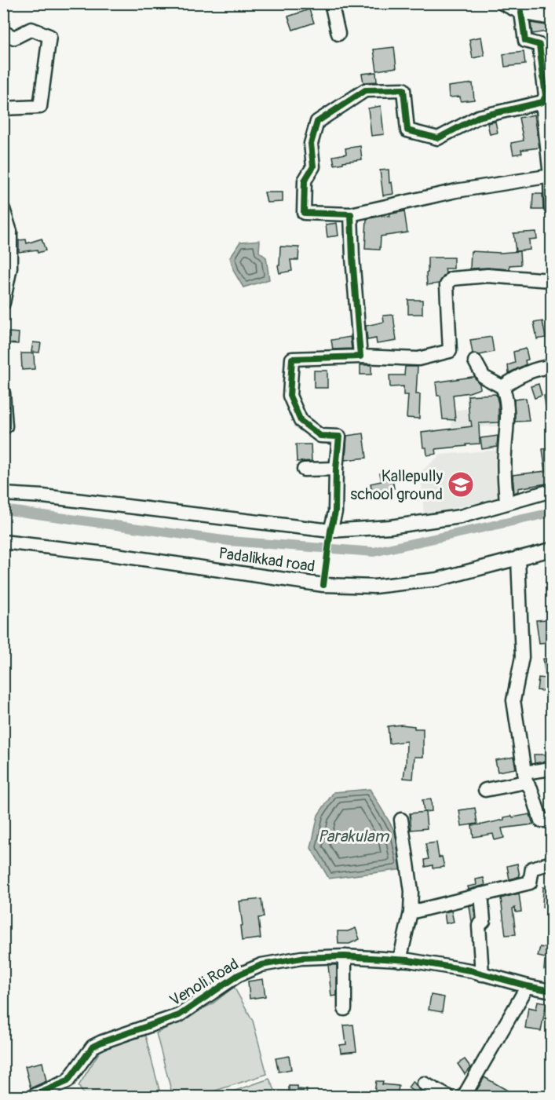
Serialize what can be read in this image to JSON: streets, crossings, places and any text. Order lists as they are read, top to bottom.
{
  "streets": {
    "street": ["Padalikkad road", "Venoli Road"]
  },
  "water": ["Parakulam"],
  "places": {
    "school or university": ["Kallepully school ground"]
  }
}
